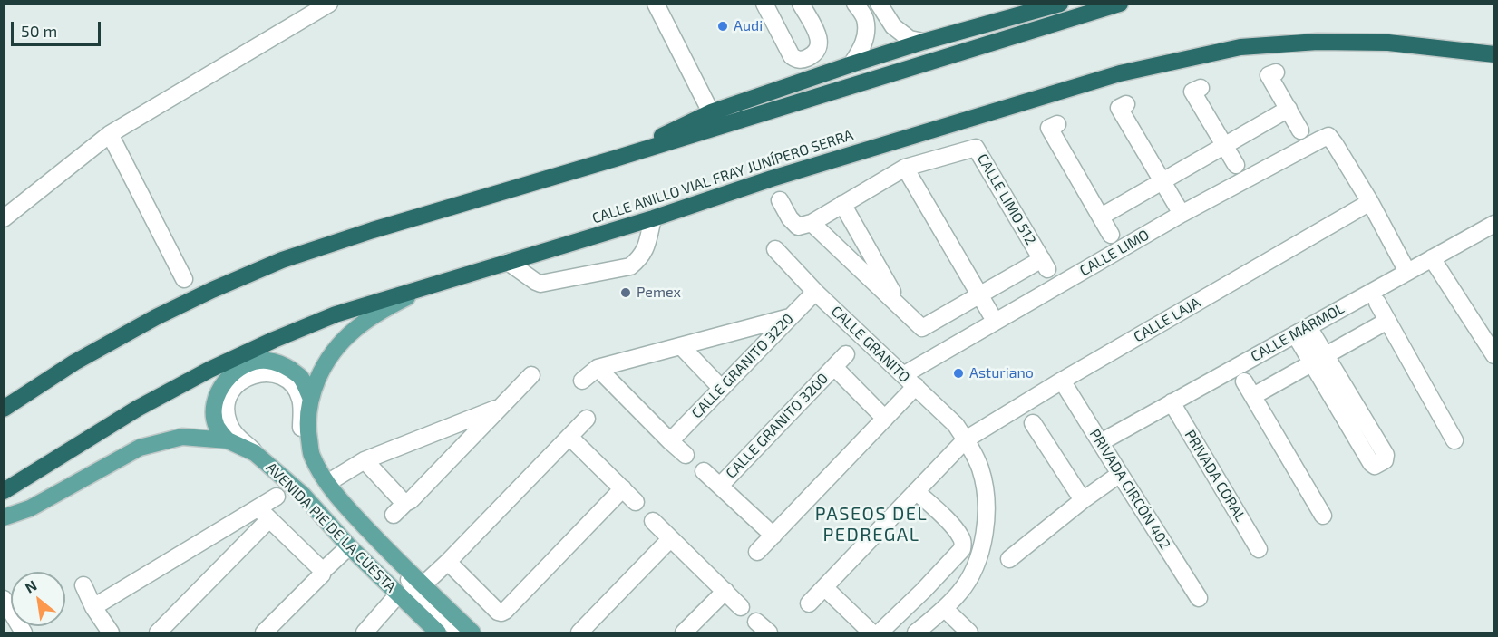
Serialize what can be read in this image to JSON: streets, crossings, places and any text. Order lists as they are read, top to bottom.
{
  "streets": {
    "highway": ["CALLE ANILLO VIAL FRAY JUNÍPERO SERRA"],
    "main road": ["AVENIDA PIE DE LA CUESTA"],
    "street": [
      "CALLE LIMO 512",
      "CALLE LIMO",
      "CALLE LAJA",
      "CALLE MÁRMOL",
      "CALLE GRANITO",
      "CALLE GRANITO 3220",
      "CALLE GRANITO 3200",
      "PRIVADA CORAL",
      "PRIVADA CIRCÓN 402"
    ]
  },
  "crossings": [
    ["CALLE ANILLO VIAL FRAY JUNÍPERO SERRA", "AVENIDA PIE DE LA CUESTA"],
    ["CALLE LIMO", "CALLE LAJA"],
    ["CALLE LIMO", "CALLE GRANITO"],
    ["CALLE LAJA", "CALLE GRANITO"],
    ["CALLE LAJA", "PRIVADA CIRCÓN 402"],
    ["CALLE MÁRMOL", "PRIVADA CORAL"],
    ["CALLE MÁRMOL", "PRIVADA CIRCÓN 402"],
    ["CALLE GRANITO", "CALLE GRANITO 3220"]
  ],
  "districts": ["PASEOS DEL PEDREGAL"],
  "places": ["Audi", "Pemex", "Asturiano"],
  "scale_bar": "50 m",
  "north": "top left"
}
